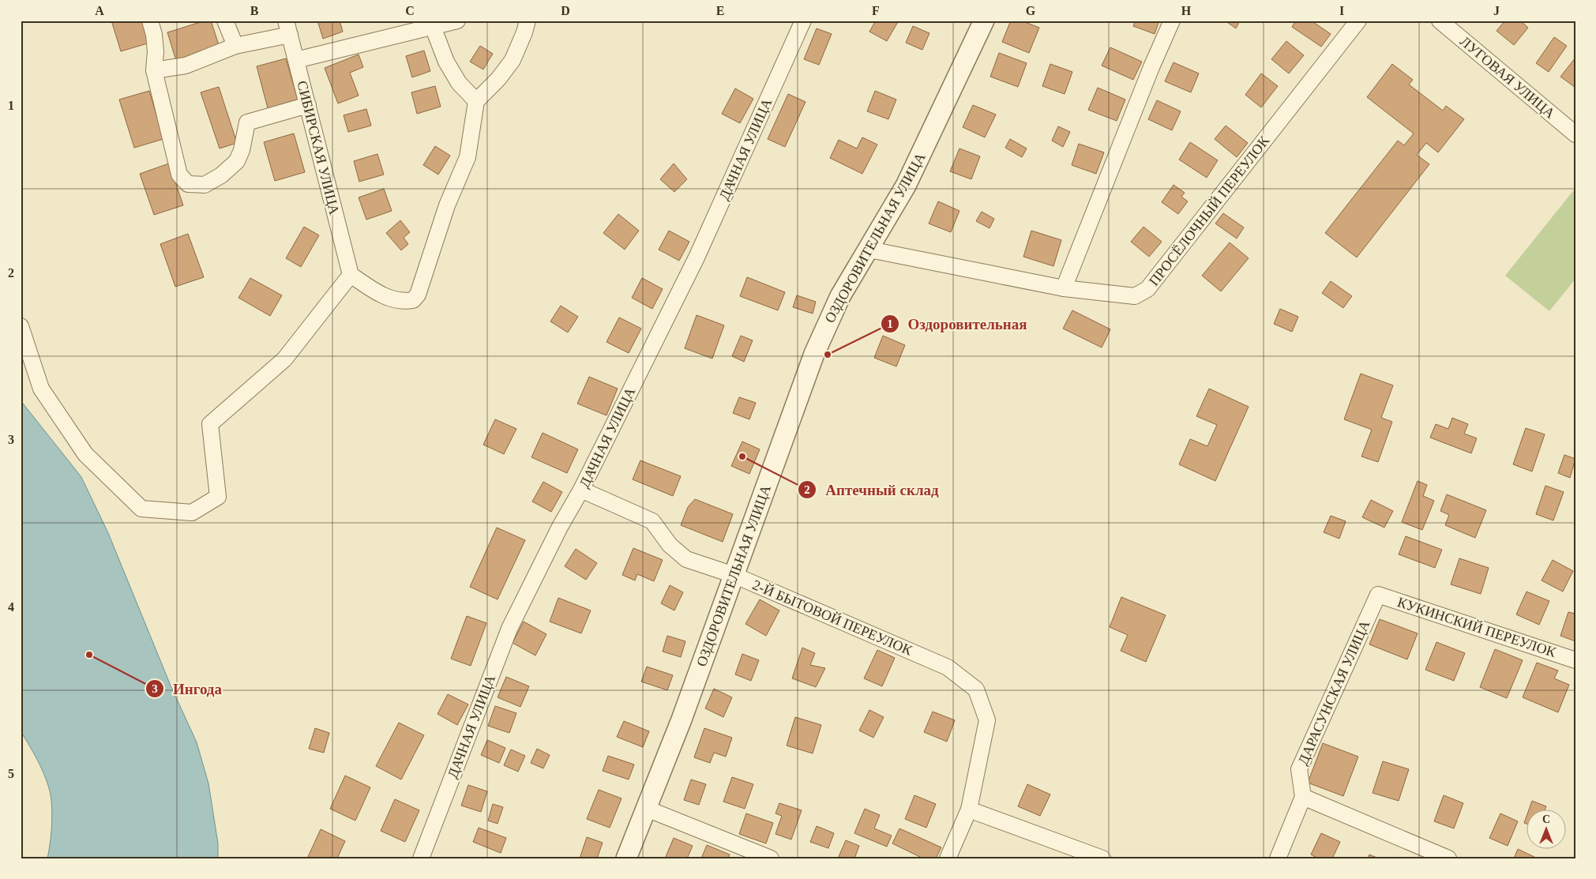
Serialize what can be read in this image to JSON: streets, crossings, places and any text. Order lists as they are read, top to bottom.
{
  "streets": {
    "street": [
      "ЛУГОВАЯ УЛИЦА",
      "СИБИРСКАЯ УЛИЦА",
      "ДАЧНАЯ УЛИЦА",
      "ПРОСЁЛОЧНЫЙ ПЕРЕУЛОК",
      "ОЗДОРОВИТЕЛЬНАЯ УЛИЦА",
      "2-Й БЫТОВОЙ ПЕРЕУЛОК",
      "КУКИНСКИЙ ПЕРЕУЛОК",
      "ДАРАСУНСКАЯ УЛИЦА"
    ]
  },
  "crossings": [
    ["ДАЧНАЯ УЛИЦА", "2-Й БЫТОВОЙ ПЕРЕУЛОК"],
    ["ПРОСЁЛОЧНЫЙ ПЕРЕУЛОК", "ОЗДОРОВИТЕЛЬНАЯ УЛИЦА"],
    ["ОЗДОРОВИТЕЛЬНАЯ УЛИЦА", "2-Й БЫТОВОЙ ПЕРЕУЛОК"],
    ["КУКИНСКИЙ ПЕРЕУЛОК", "ДАРАСУНСКАЯ УЛИЦА"]
  ],
  "places": ["Оздоровительная", "Аптечный склад", "Ингода"],
  "north": "top",
  "grid": {
    "columns": [
      "A",
      "B",
      "C",
      "D",
      "E",
      "F",
      "G",
      "H",
      "I",
      "J"
    ],
    "rows": [
      "1",
      "2",
      "3",
      "4",
      "5"
    ]
  }
}
